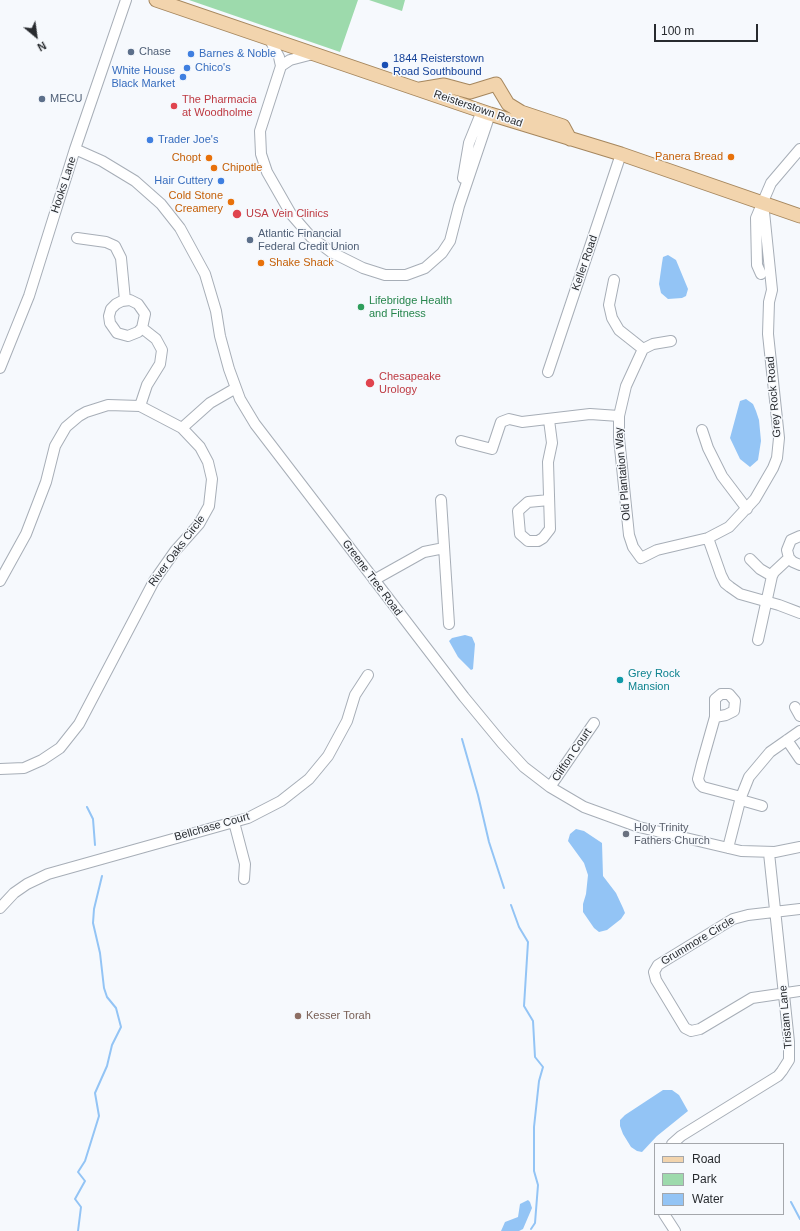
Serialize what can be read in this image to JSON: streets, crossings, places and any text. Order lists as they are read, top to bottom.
{
  "streets": {
    "main road": ["Reisterstown Road"],
    "street": [
      "Hooks Lane",
      "Keller Road",
      "Grey Rock Road",
      "Old Plantation Way",
      "River Oaks Circle",
      "Greene Tree Road",
      "Clifton Court",
      "Bellchase Court",
      "Grummore Circle",
      "Tristam Lane"
    ]
  },
  "crossings": [
    ["Reisterstown Road", "Keller Road"],
    ["Reisterstown Road", "Grey Rock Road"],
    ["Hooks Lane", "Greene Tree Road"],
    ["Grey Rock Road", "Old Plantation Way"],
    ["Greene Tree Road", "Clifton Court"],
    ["Greene Tree Road", "Tristam Lane"],
    ["Grummore Circle", "Tristam Lane"]
  ],
  "places": [
    "Chase",
    "Barnes & Noble",
    "1844 Reisterstown Road Southbound",
    "Chico's",
    "White House Black Market",
    "MECU",
    "The Pharmacia at Woodholme",
    "Trader Joe's",
    "Panera Bread",
    "Chopt",
    "Chipotle",
    "Hair Cuttery",
    "Cold Stone Creamery",
    "USA Vein Clinics",
    "Atlantic Financial Federal Credit Union",
    "Shake Shack",
    "Lifebridge Health and Fitness",
    "Chesapeake Urology",
    "Grey Rock Mansion",
    "Holy Trinity Fathers Church",
    "Kesser Torah"
  ],
  "legend": ["Road", "Park", "Water"],
  "scale_bar": "100 m",
  "north": "bottom right"
}
